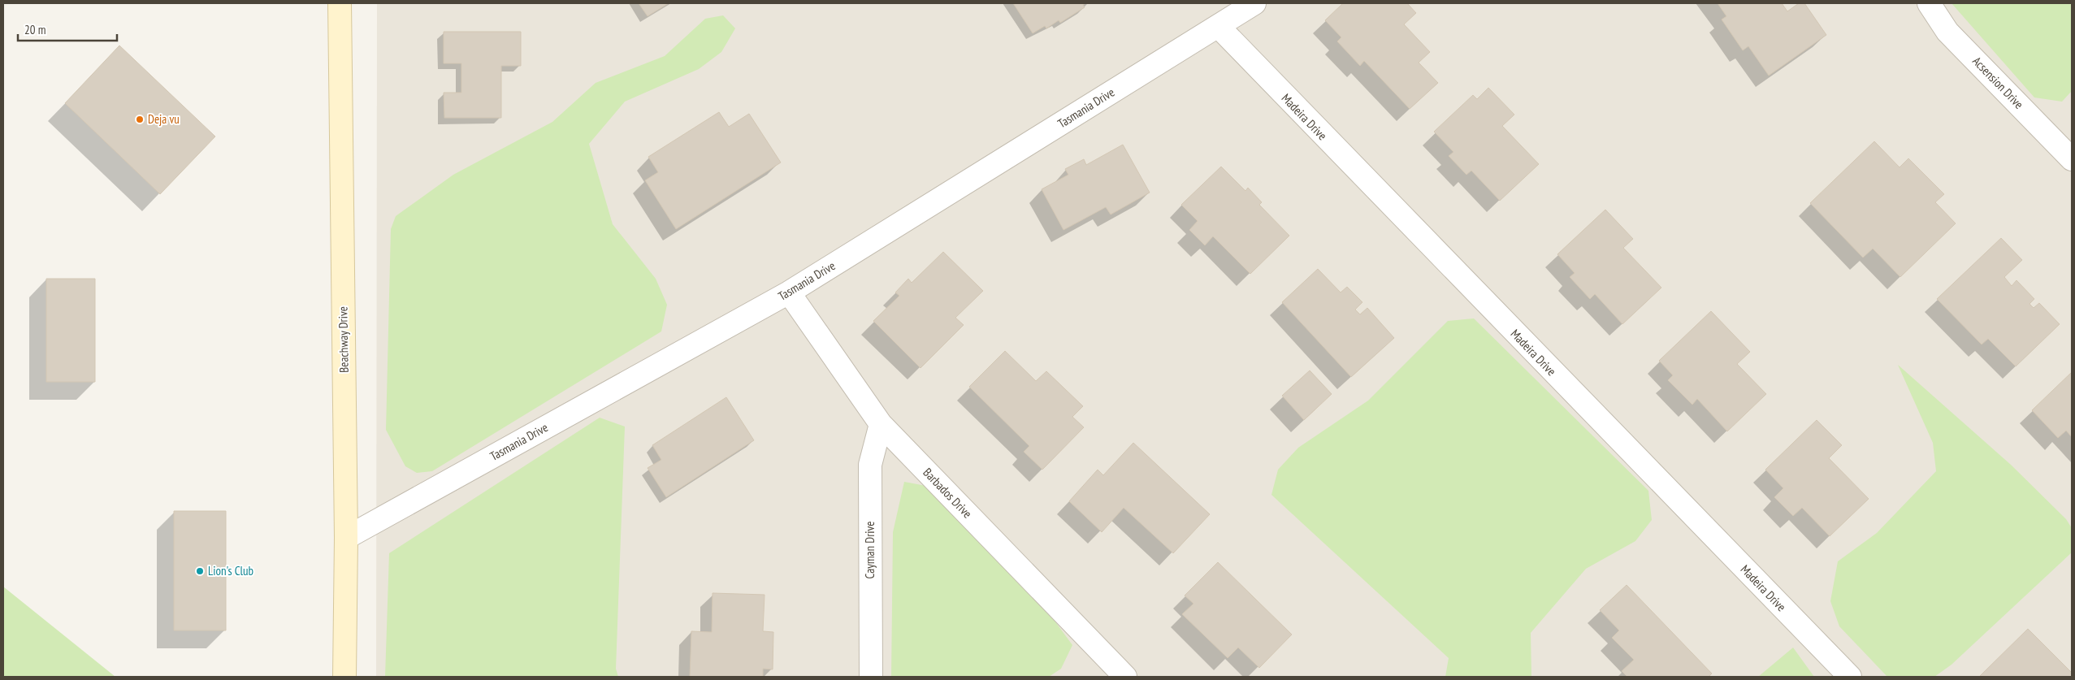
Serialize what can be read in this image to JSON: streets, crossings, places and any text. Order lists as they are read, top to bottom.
{
  "streets": {
    "street": [
      "Acsension Drive",
      "Tasmania Drive",
      "Madeira Drive",
      "Beachway Drive",
      "Barbados Drive",
      "Cayman Drive"
    ]
  },
  "crossings": [
    ["Tasmania Drive", "Madeira Drive"],
    ["Tasmania Drive", "Beachway Drive"],
    ["Tasmania Drive", "Barbados Drive"],
    ["Barbados Drive", "Cayman Drive"]
  ],
  "places": ["Deja vu", "Lion's Club"],
  "scale_bar": "20 m"
}
